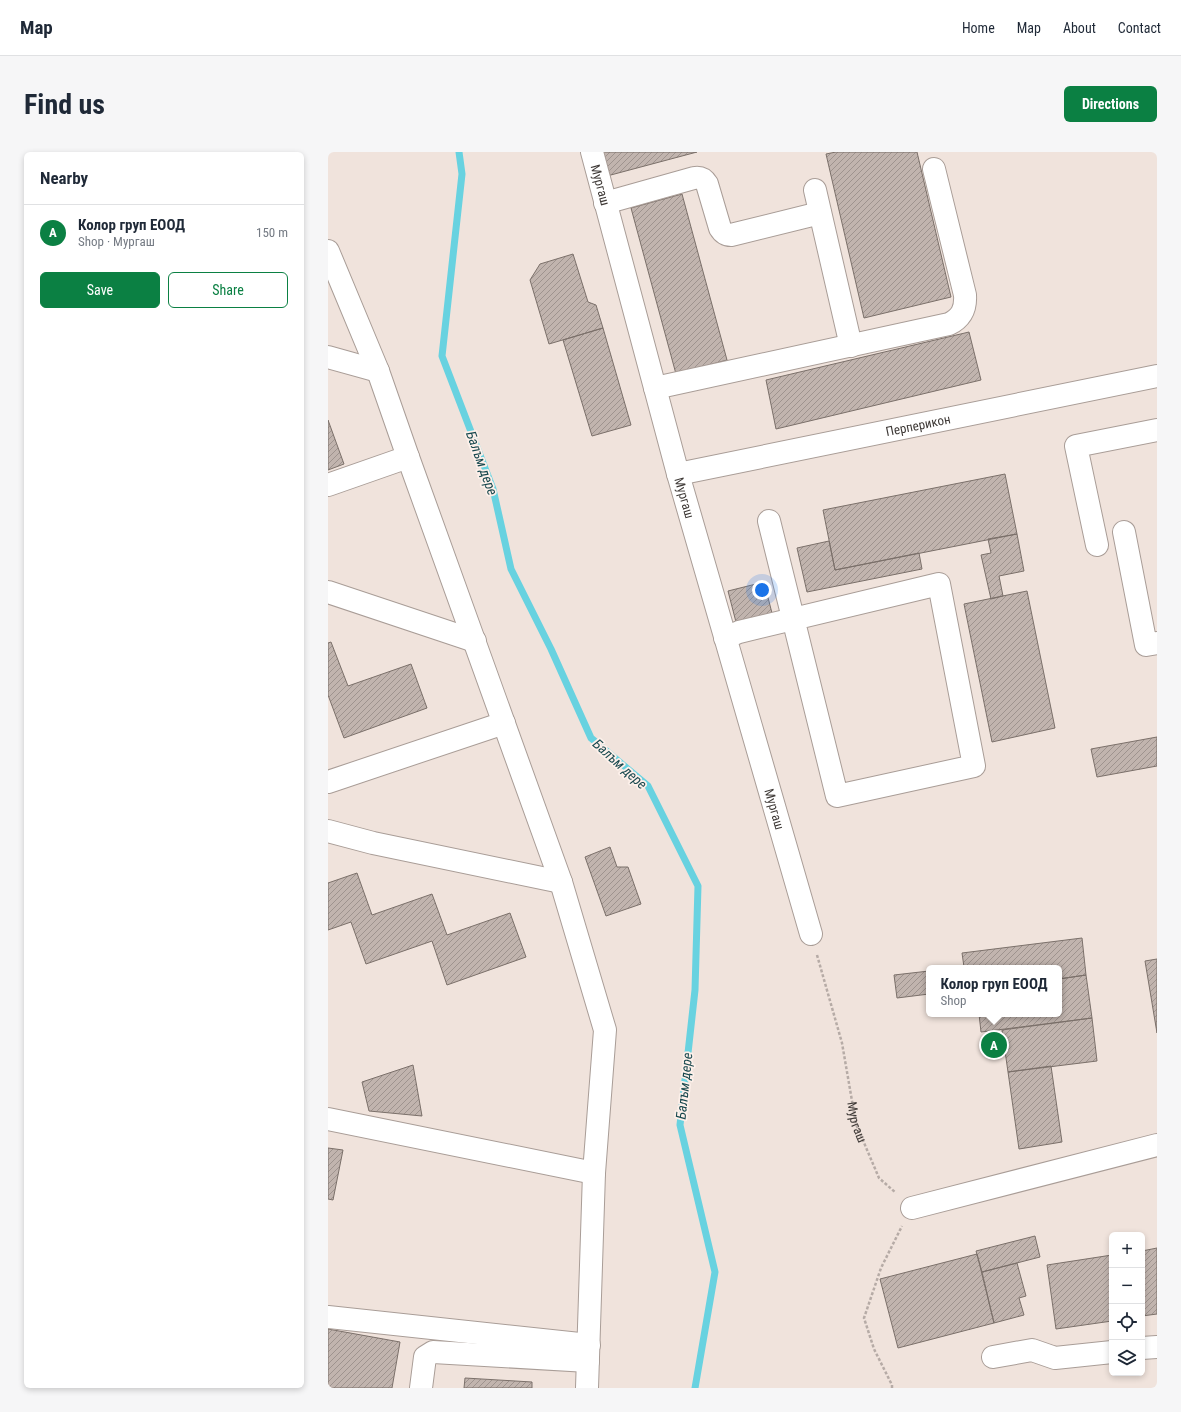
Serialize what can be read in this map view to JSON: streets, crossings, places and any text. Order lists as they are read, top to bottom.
{
  "streets": {
    "street": ["Мургаш", "Перперикон"]
  },
  "crossings": [
    ["Мургаш", "Перперикон"]
  ],
  "water": ["Балъм дере"],
  "page": {
    "header": "Map",
    "nav": [
      "Home",
      "Map",
      "About",
      "Contact"
    ],
    "buttons": [
      "Directions",
      ["Save", "Share"]
    ],
    "title": "Find us",
    "heading": "Nearby",
    "list": [
      {
        "mark": "A",
        "name": "Колор груп ЕООД",
        "note": "Shop · Мургаш",
        "value": "150 m"
      }
    ],
    "popup": ["Колор груп ЕООД", "Shop"],
    "pins": "A",
    "map_buttons": ["+", "−"]
  }
}
